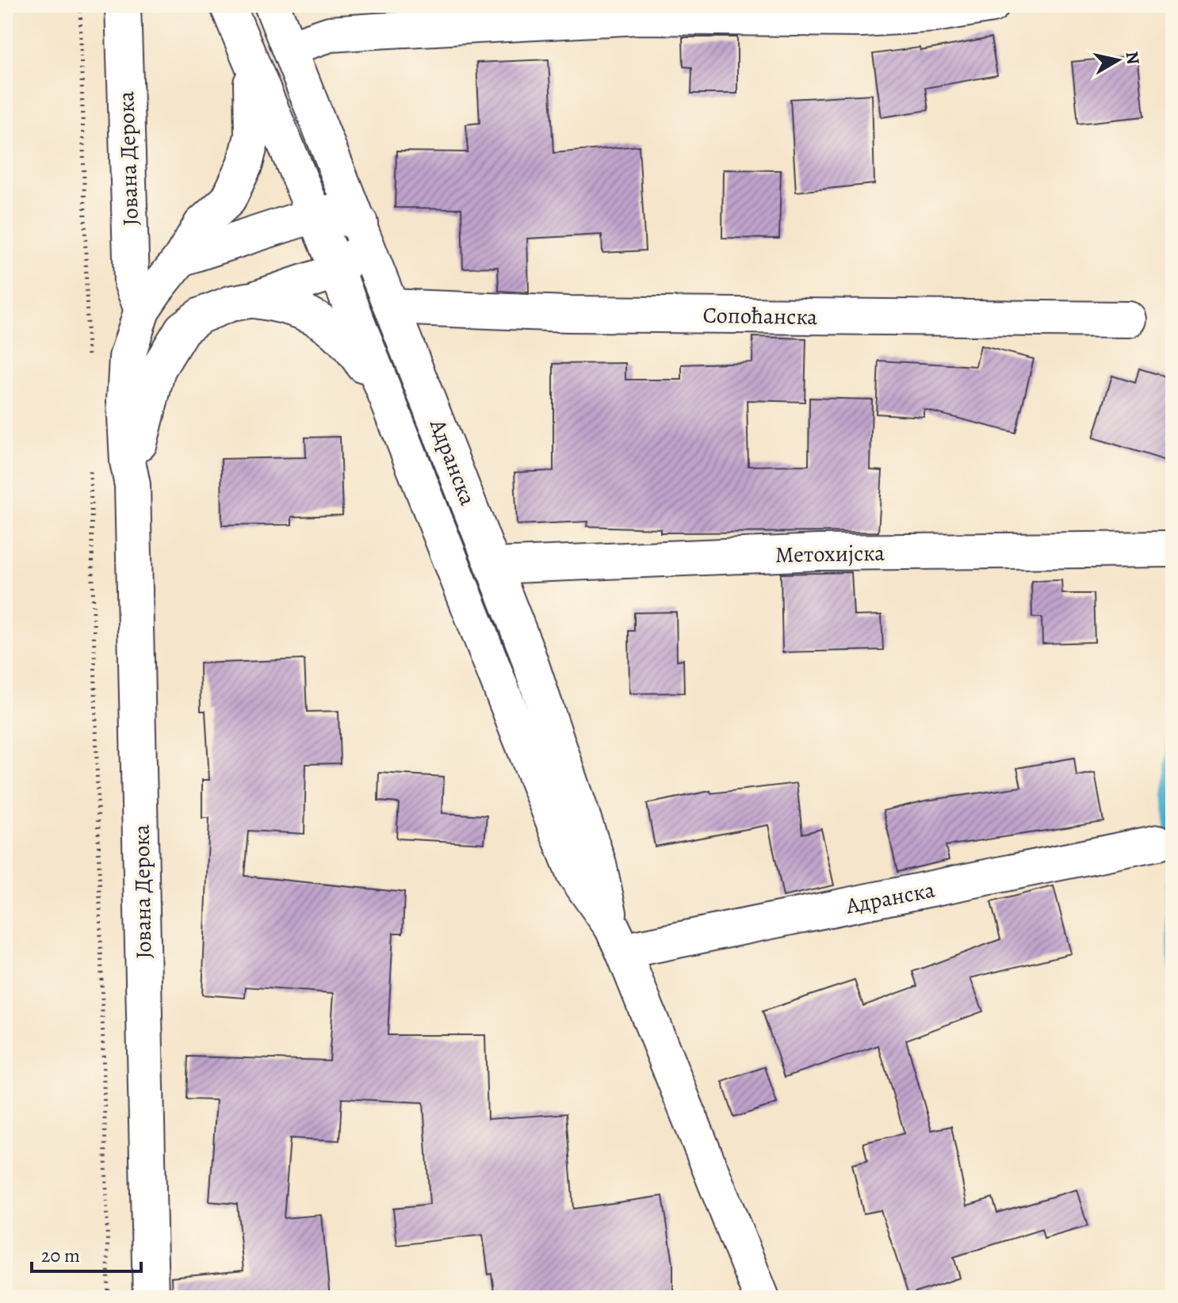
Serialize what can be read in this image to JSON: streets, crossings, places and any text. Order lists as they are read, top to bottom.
{
  "streets": {
    "main road": [
      "Јована Дерока",
      "Сопоћанска",
      "Адранска",
      "Метохијска"
    ]
  },
  "crossings": [
    ["Јована Дерока", "Адранска"],
    ["Сопоћанска", "Адранска"],
    ["Адранска", "Метохијска"]
  ],
  "scale_bar": "20 m",
  "north": "right"
}
